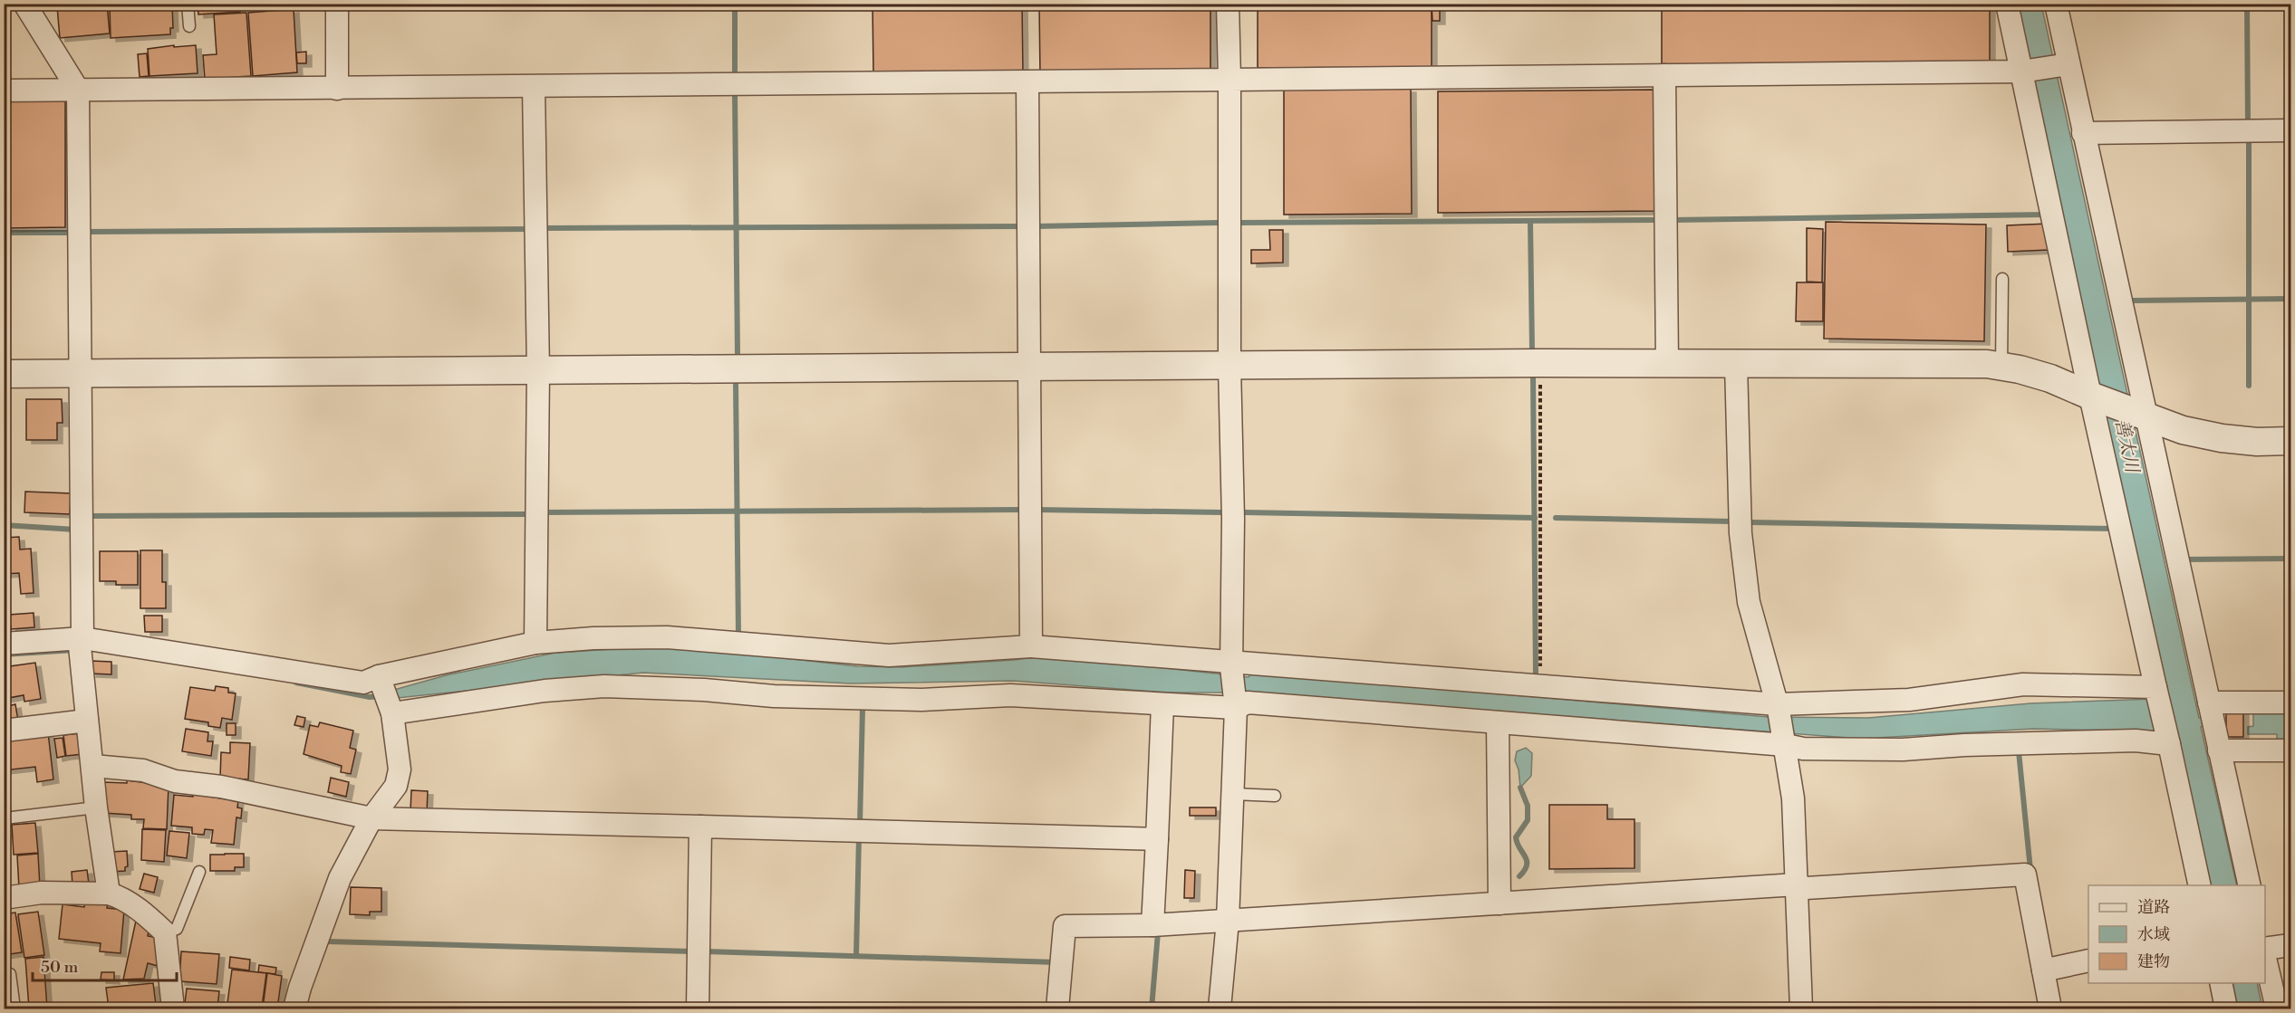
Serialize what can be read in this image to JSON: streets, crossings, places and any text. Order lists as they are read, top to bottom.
{
  "water": ["善太川"],
  "legend": ["道路", "水域", "建物"],
  "scale_bar": "50 m"
}
